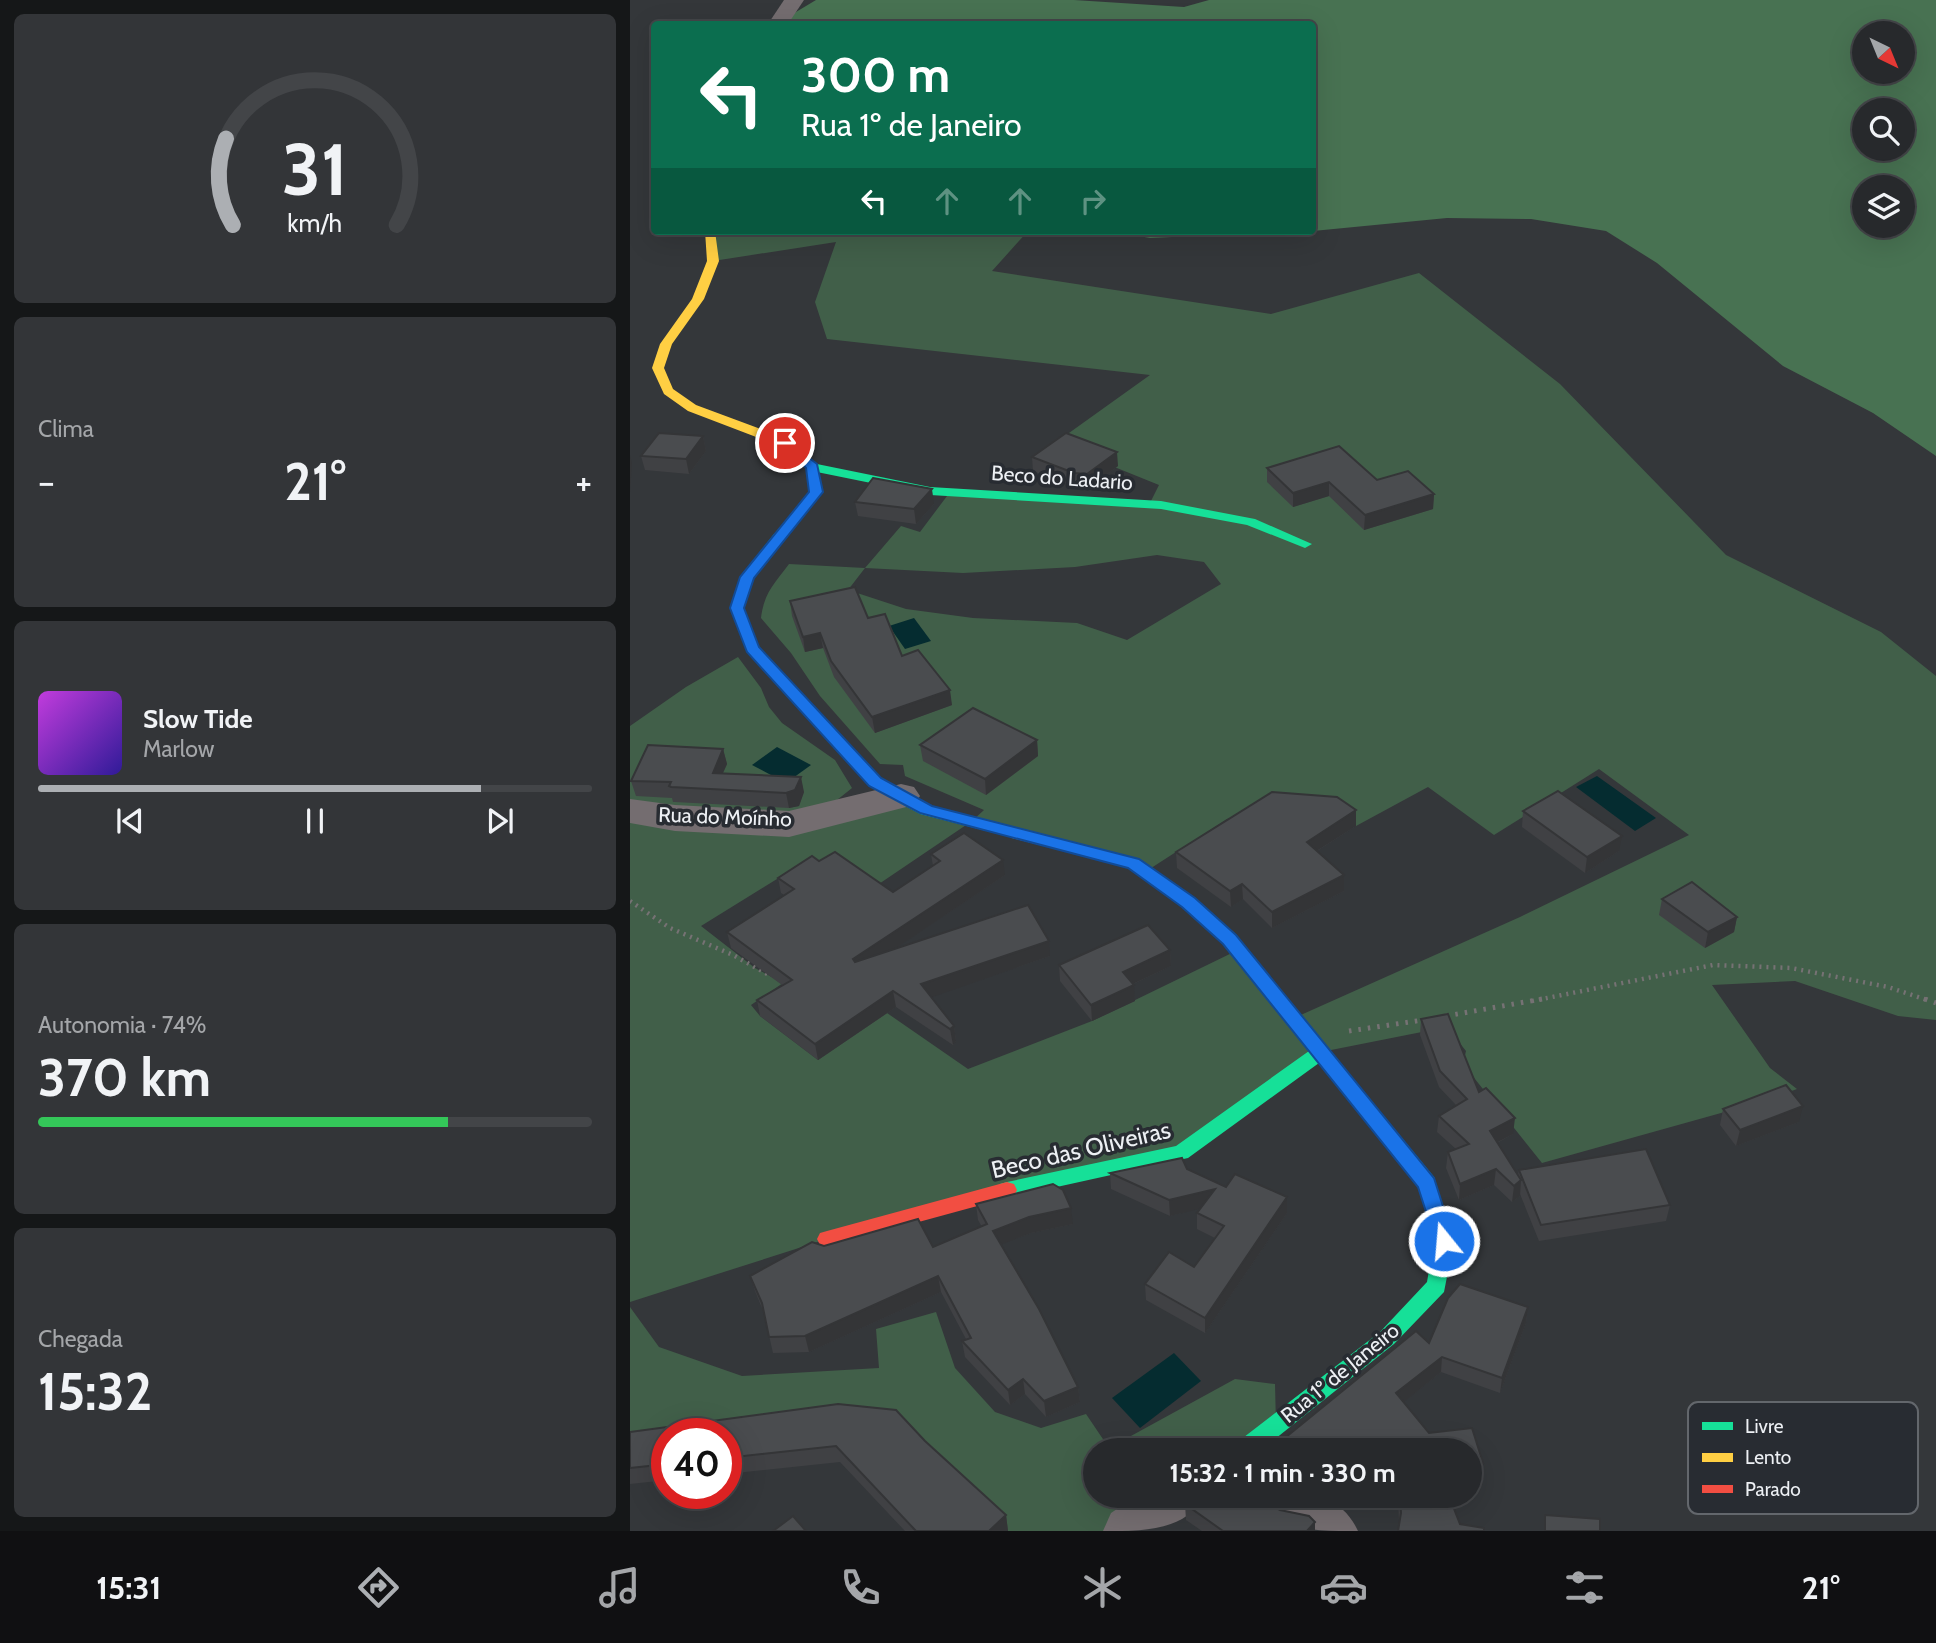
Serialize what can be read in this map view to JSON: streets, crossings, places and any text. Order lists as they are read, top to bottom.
{
  "streets": {
    "street": [
      "Beco do Ladario",
      "Rua do Moínho",
      "Beco das Oliveiras",
      "Rua 1º de Janeiro"
    ]
  },
  "crossings": [
    ["Beco do Ladario", "Rua 1º de Janeiro"],
    ["Rua do Moínho", "Rua 1º de Janeiro"],
    ["Beco das Oliveiras", "Rua 1º de Janeiro"]
  ],
  "legend": ["Livre", "Lento", "Parado"],
  "north": "bottom right",
  "page": {
    "turn": ["300 m", "Rua 1º de Janeiro"],
    "tile": [
      "Clima",
      ["Autonomia · 74%", "370 km"],
      ["Chegada", "15:32"]
    ],
    "heat": ["−", "21°", "+"],
    "song": ["Slow Tide", "Marlow"],
    "limit": "40",
    "trip": "15:32 · 1 min · 330 m",
    "tabs": ["15:31", "21°"],
    "gauge": ["31", "km/h"]
  }
}
